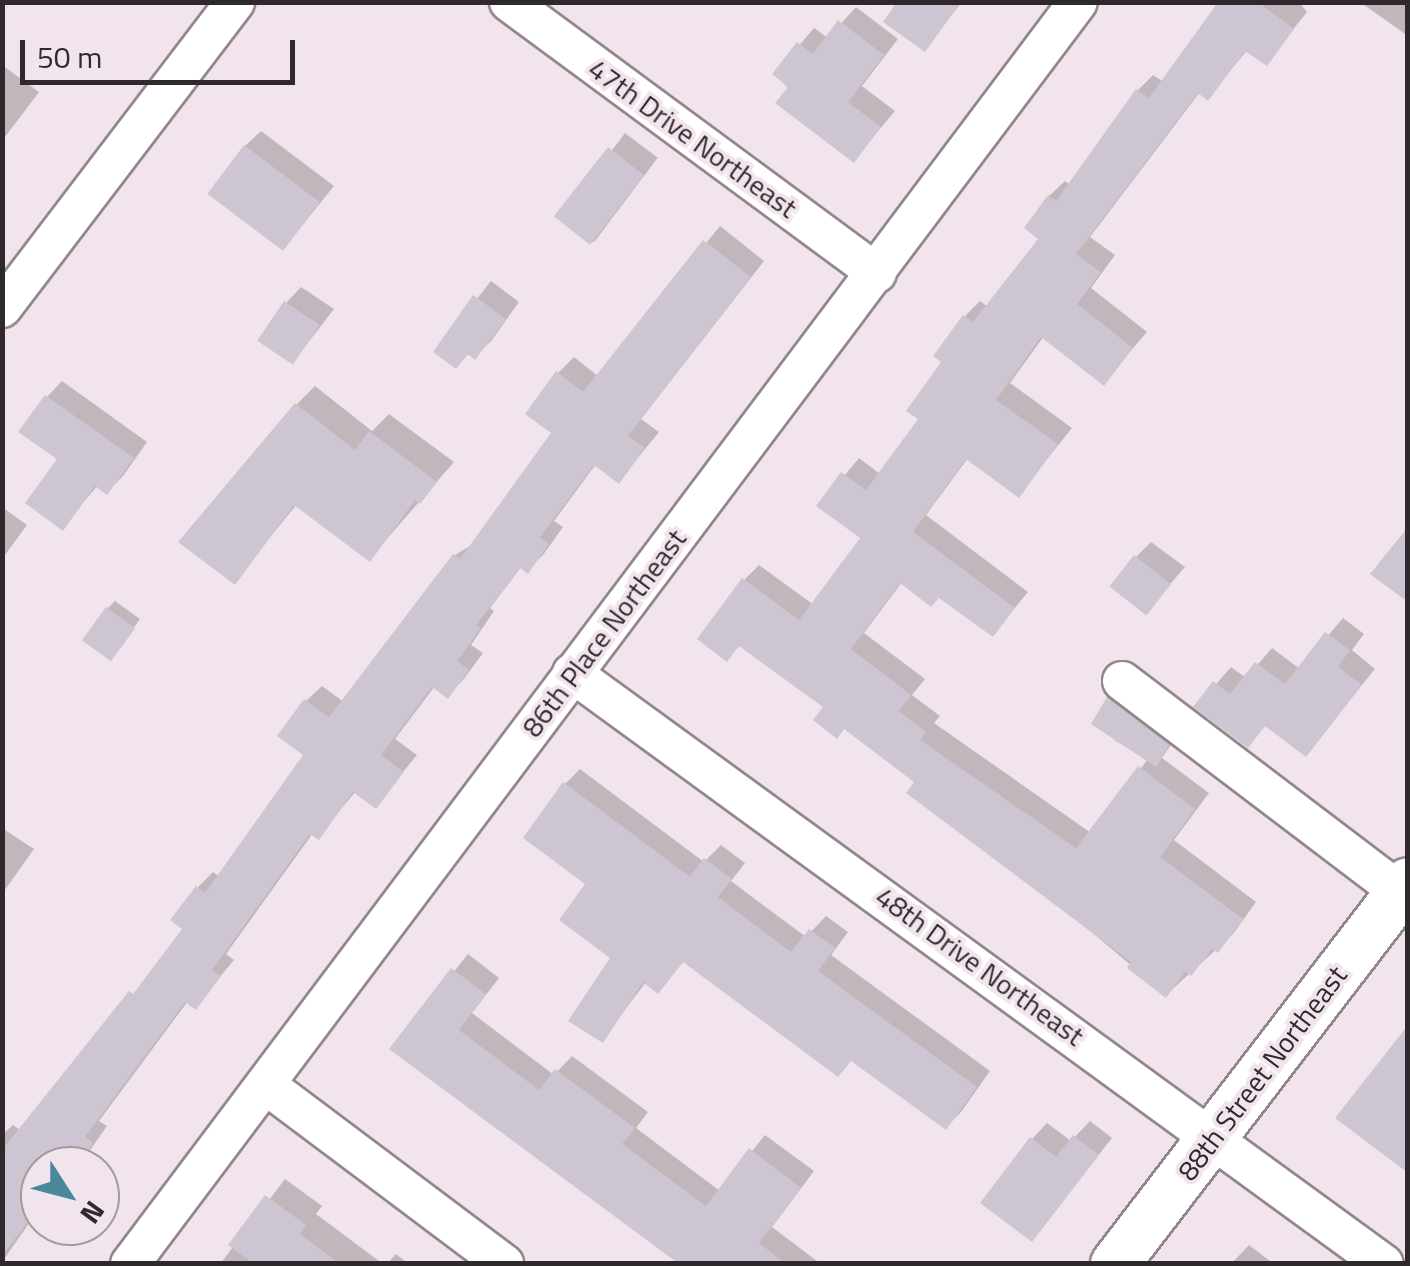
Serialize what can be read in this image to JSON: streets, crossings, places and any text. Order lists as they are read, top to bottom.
{
  "streets": {
    "main road": ["88th Street Northeast"],
    "street": ["47th Drive Northeast", "86th Place Northeast", "48th Drive Northeast"]
  },
  "crossings": [
    ["47th Drive Northeast", "86th Place Northeast"],
    ["86th Place Northeast", "48th Drive Northeast"],
    ["48th Drive Northeast", "88th Street Northeast"]
  ],
  "scale_bar": "50 m",
  "north": "bottom right"
}
